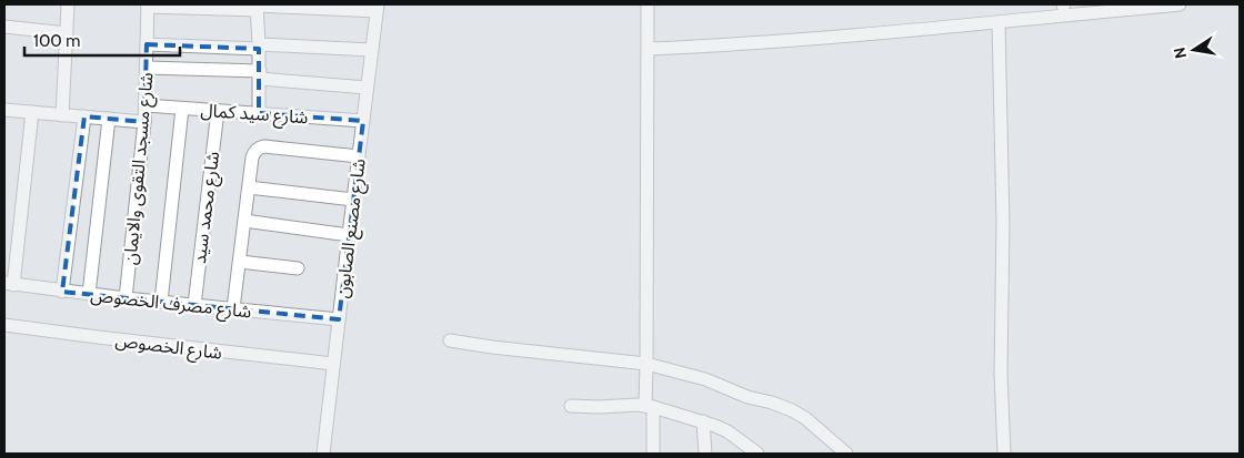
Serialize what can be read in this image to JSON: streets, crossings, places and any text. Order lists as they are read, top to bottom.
{
  "streets": {
    "street": [
      "شارع سيد كمال",
      "شارع مسجد التقوى والايمان",
      "شارع محمد سيد",
      "شارع مصنع الصابون",
      "شارع مصرف الخصوص",
      "شارع الخصوص"
    ]
  },
  "crossings": [
    ["شارع سيد كمال", "شارع مسجد التقوى والايمان"],
    ["شارع سيد كمال", "شارع محمد سيد"],
    ["شارع سيد كمال", "شارع مصنع الصابون"],
    ["شارع مسجد التقوى والايمان", "شارع مصرف الخصوص"],
    ["شارع محمد سيد", "شارع مصرف الخصوص"],
    ["شارع مصنع الصابون", "شارع مصرف الخصوص"],
    ["شارع مصنع الصابون", "شارع الخصوص"]
  ],
  "scale_bar": "100 m",
  "north": "left"
}
